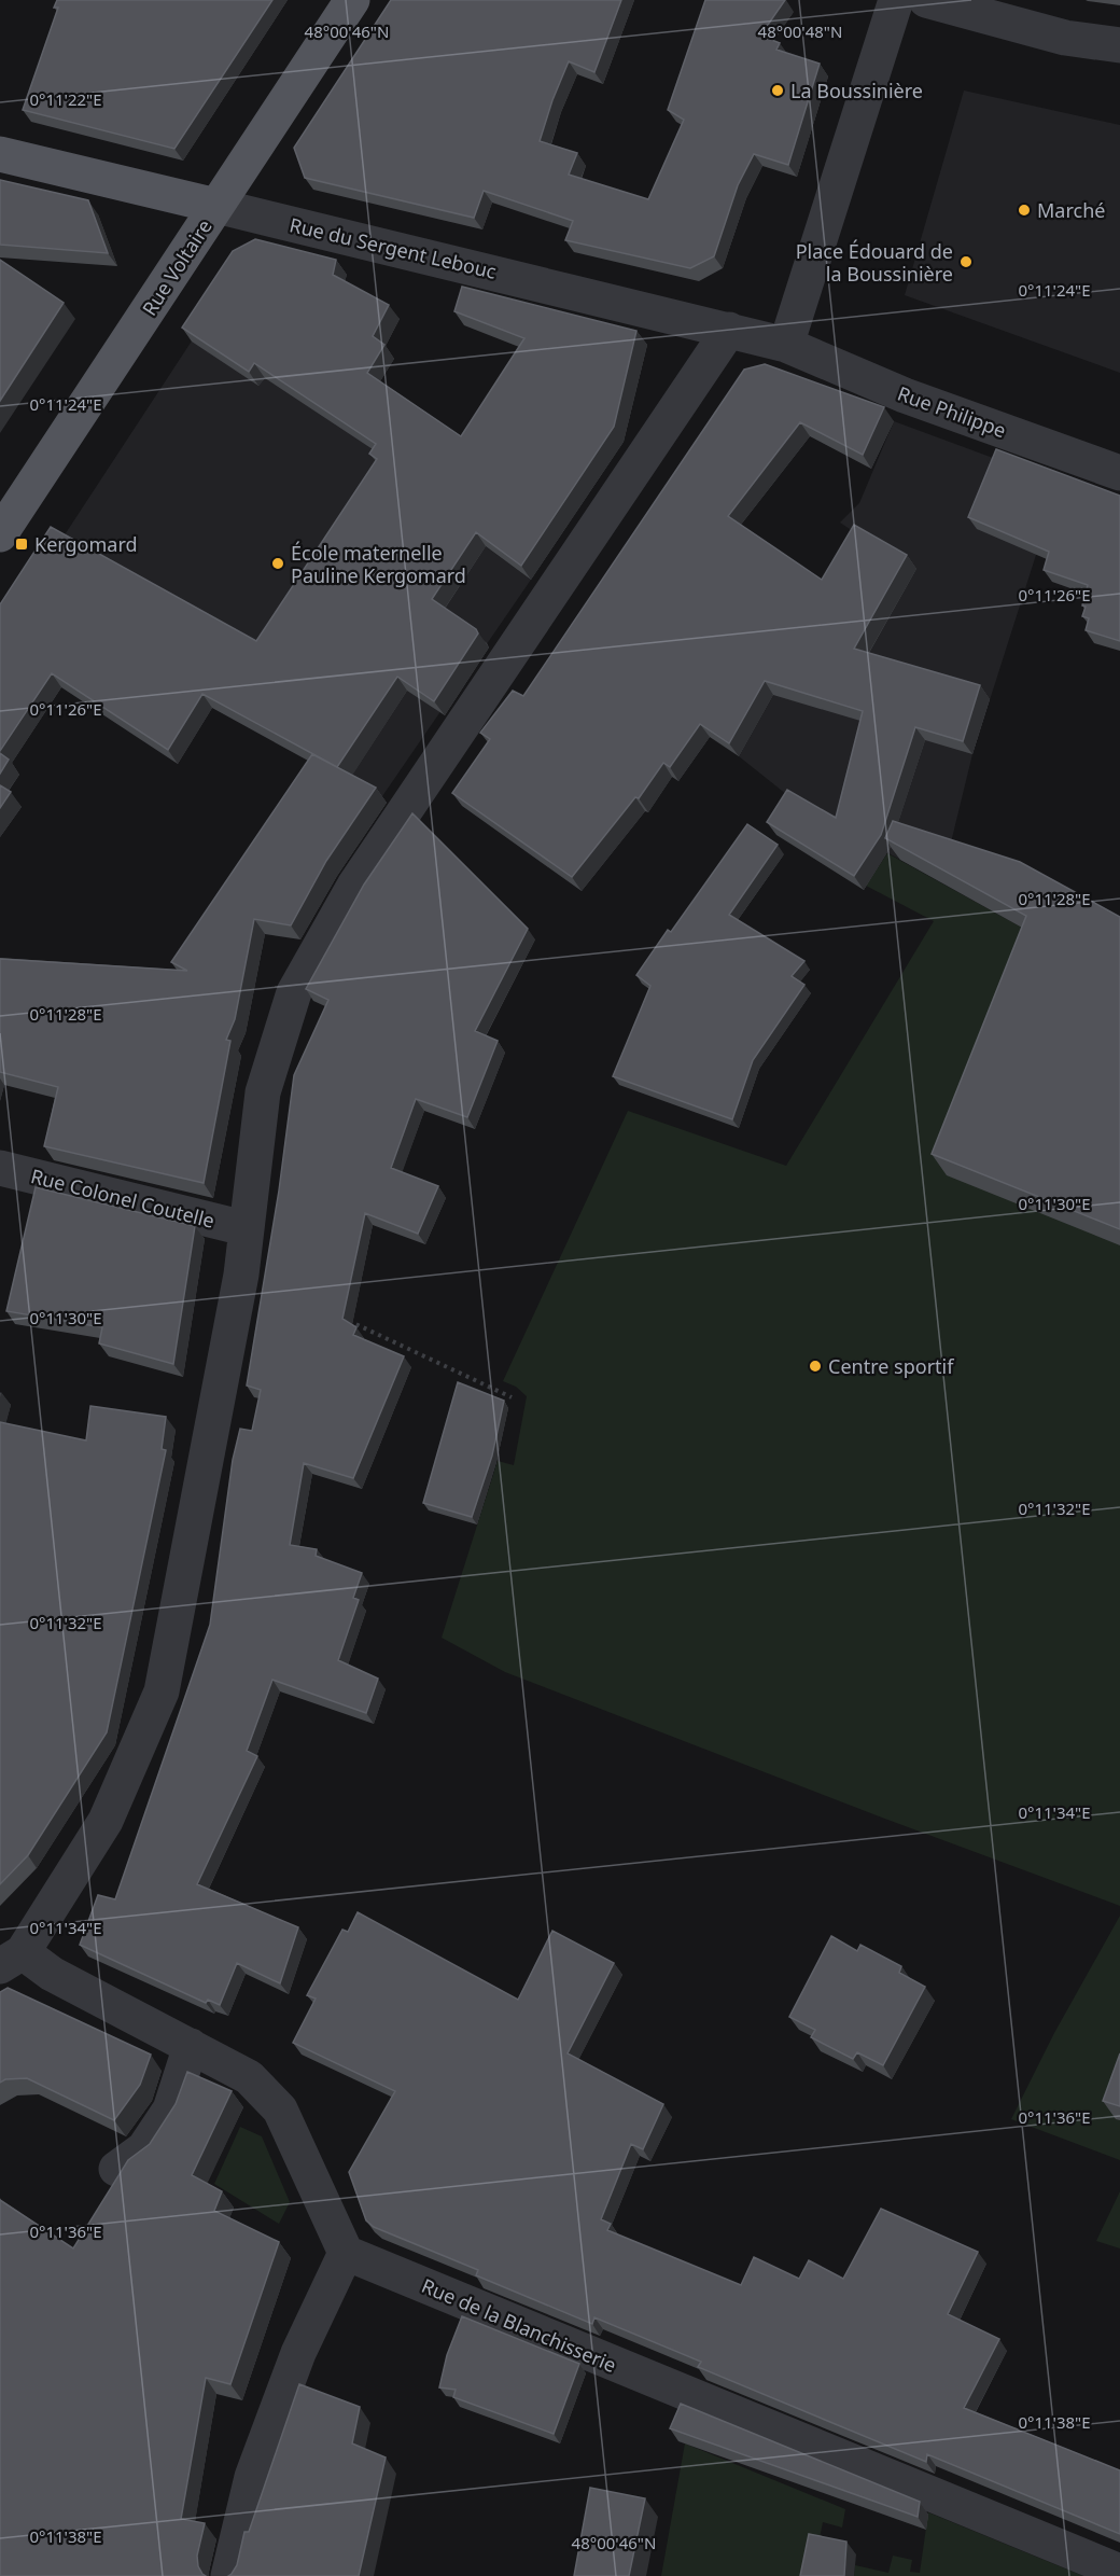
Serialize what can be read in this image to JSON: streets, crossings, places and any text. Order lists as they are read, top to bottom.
{
  "streets": {
    "main road": ["Rue du Sergent Lebouc", "Rue Voltaire"],
    "street": ["Rue Philippe", "Rue Colonel Coutelle", "Rue de la Blanchisserie"]
  },
  "crossings": [
    ["Rue du Sergent Lebouc", "Rue Voltaire"],
    ["Rue du Sergent Lebouc", "Rue Philippe"]
  ],
  "places": {
    "other": [
      "La Boussinière",
      "Marché",
      "Place Édouard de la Boussinière",
      "École maternelle Pauline Kergomard",
      "Centre sportif"
    ],
    "transit": ["Kergomard"]
  },
  "coordinates": [
    "48°00'46\"N",
    "48°00'48\"N",
    "0°11'22\"E",
    "0°11'24\"E",
    "0°11'26\"E",
    "0°11'28\"E",
    "0°11'30\"E",
    "0°11'32\"E",
    "0°11'34\"E",
    "0°11'36\"E",
    "0°11'38\"E"
  ]
}
